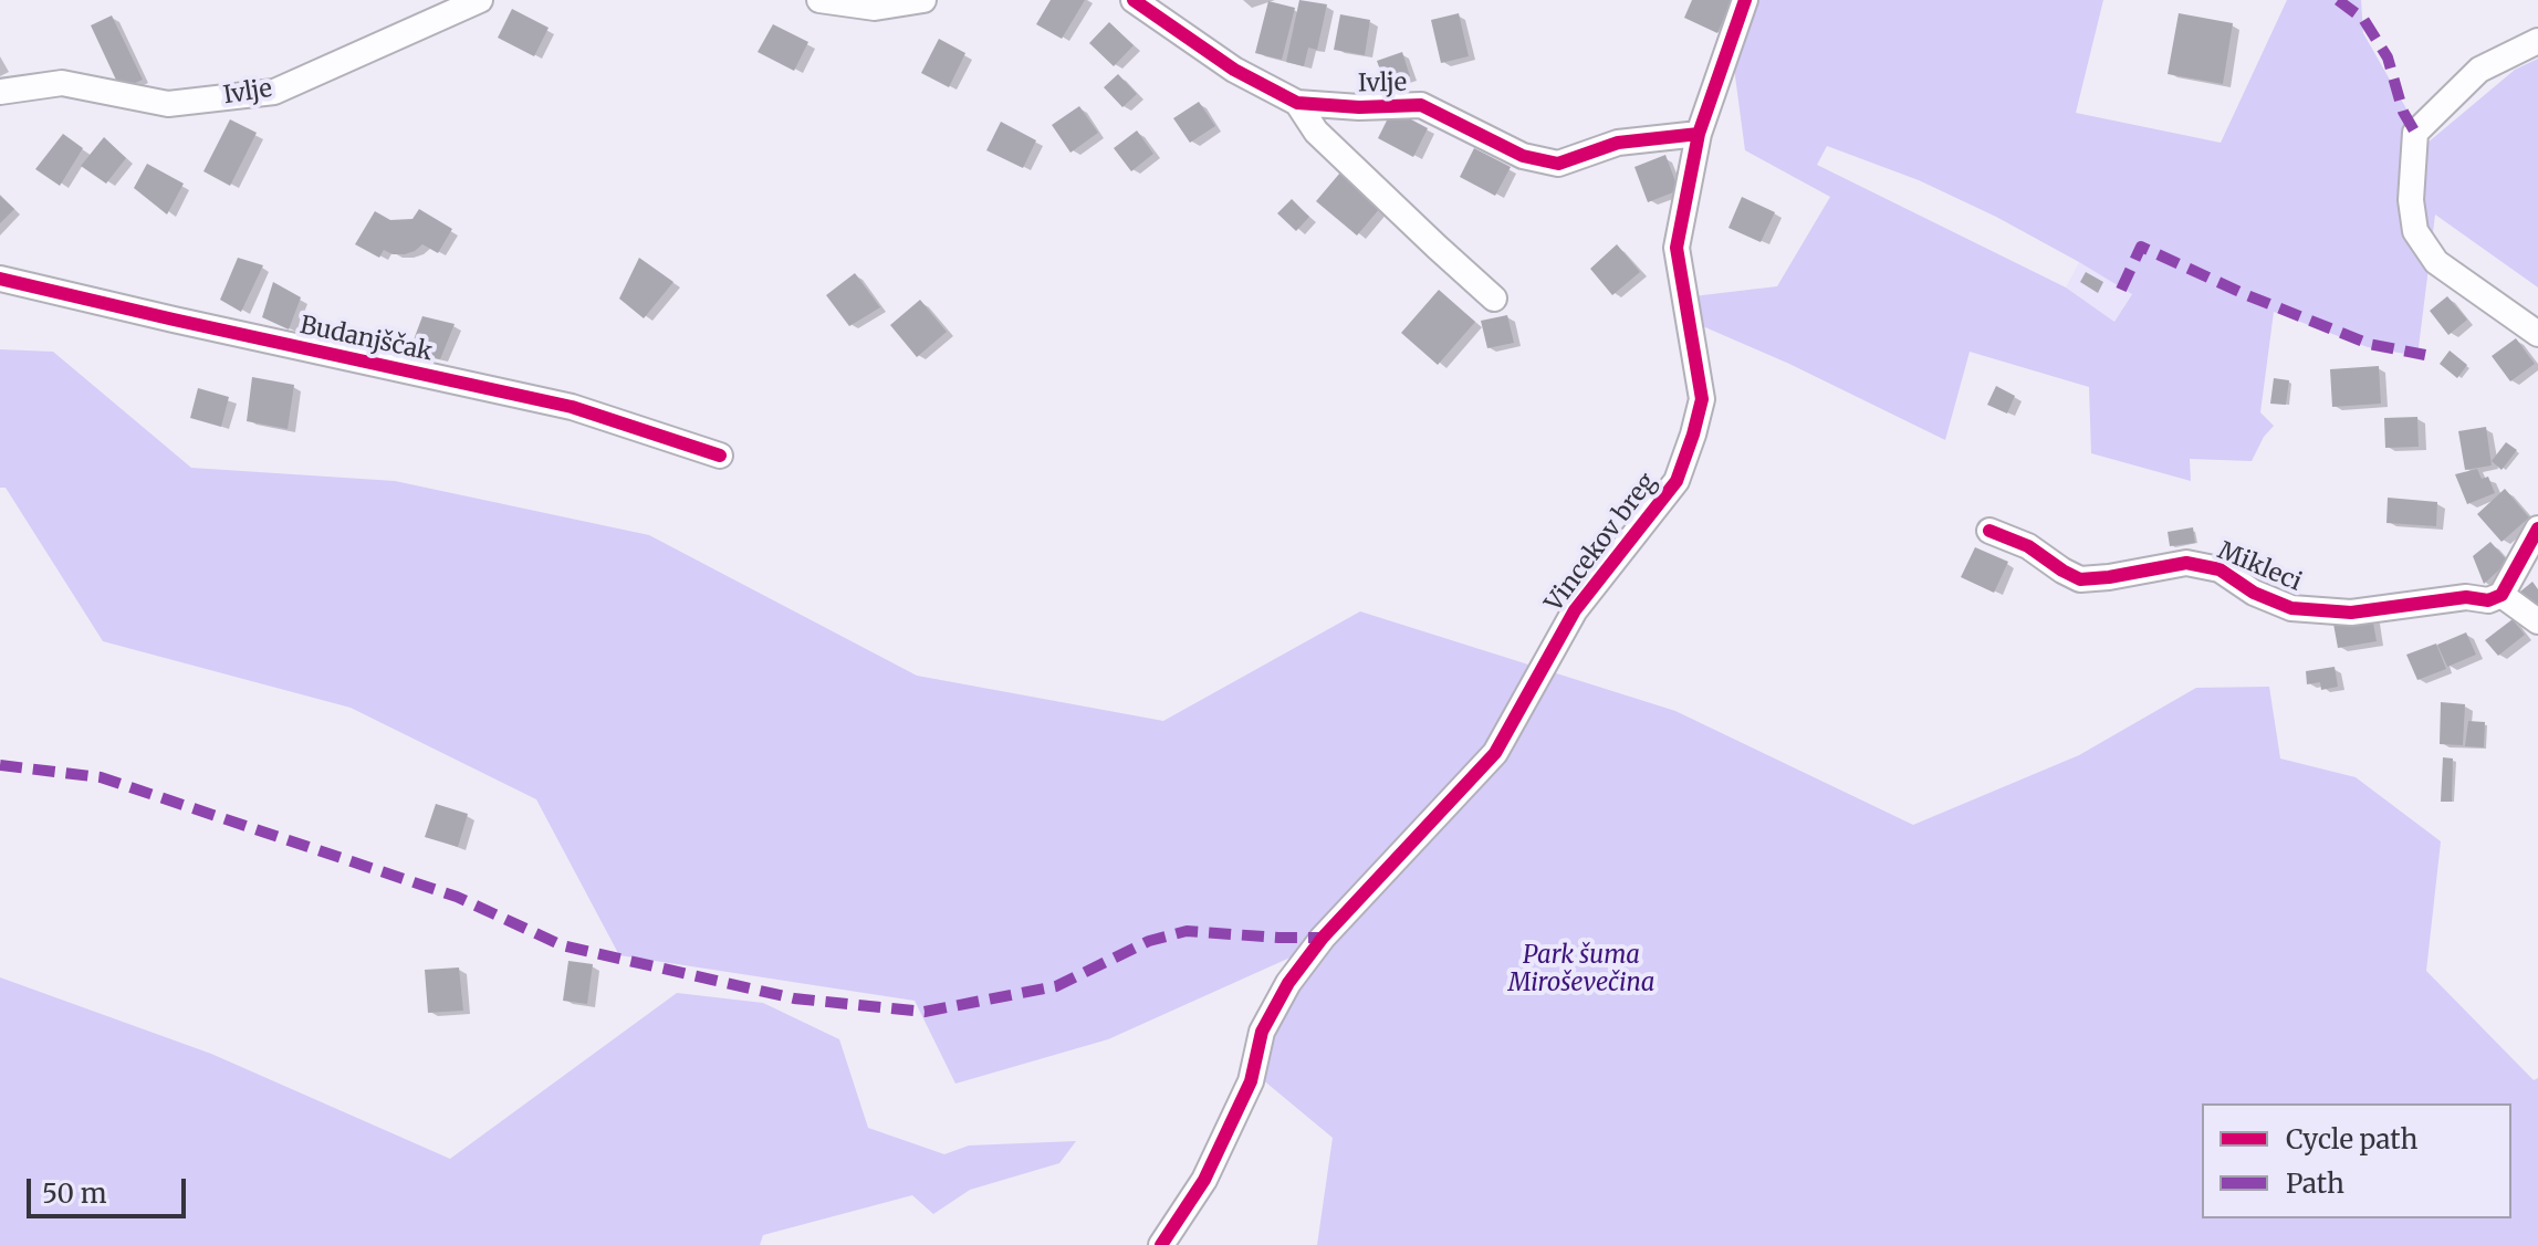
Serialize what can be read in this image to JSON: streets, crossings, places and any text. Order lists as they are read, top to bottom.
{
  "streets": {
    "street": [
      "Ivlje",
      "Budanjščak",
      "Vincekov breg",
      "Mikleci"
    ]
  },
  "crossings": [
    ["Ivlje", "Vincekov breg"]
  ],
  "parks": ["Park šuma Miroševečina"],
  "legend": ["Cycle path", "Path"],
  "scale_bar": "50 m"
}
